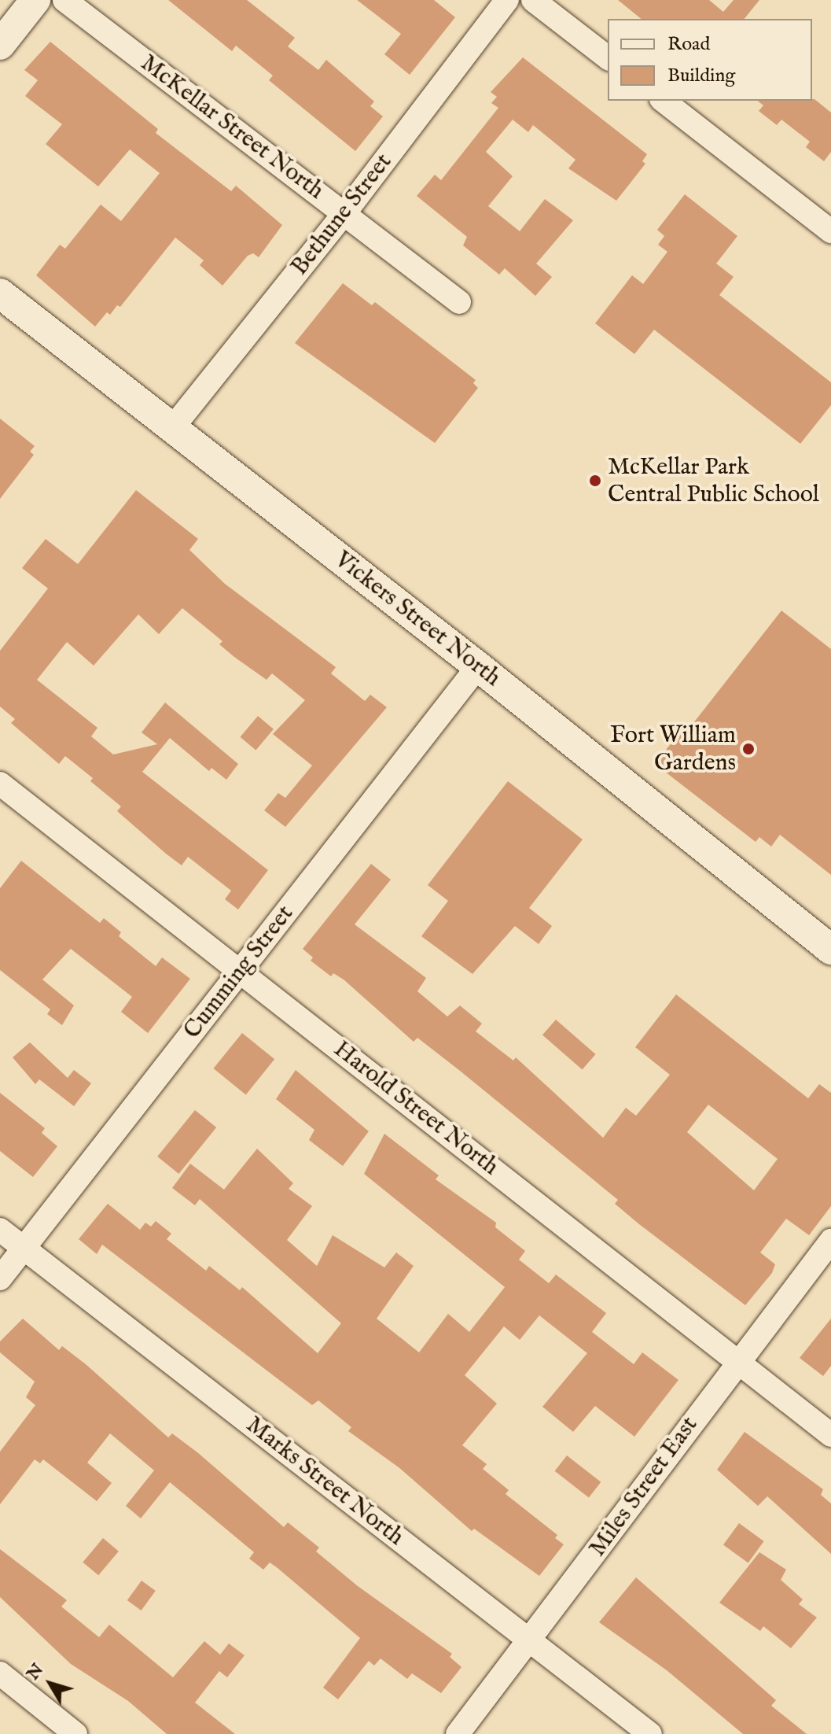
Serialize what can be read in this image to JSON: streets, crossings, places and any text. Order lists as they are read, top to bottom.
{
  "streets": {
    "street": [
      "McKellar Street North",
      "Bethune Street",
      "Vickers Street North",
      "Cumming Street",
      "Harold Street North",
      "Marks Street North",
      "Miles Street East"
    ]
  },
  "crossings": [
    ["McKellar Street North", "Bethune Street"],
    ["Bethune Street", "Vickers Street North"],
    ["Vickers Street North", "Cumming Street"],
    ["Cumming Street", "Harold Street North"],
    ["Cumming Street", "Marks Street North"],
    ["Harold Street North", "Miles Street East"],
    ["Marks Street North", "Miles Street East"]
  ],
  "places": ["McKellar Park Central Public School", "Fort William Gardens"],
  "legend": ["Road", "Building"],
  "north": "top left"
}
